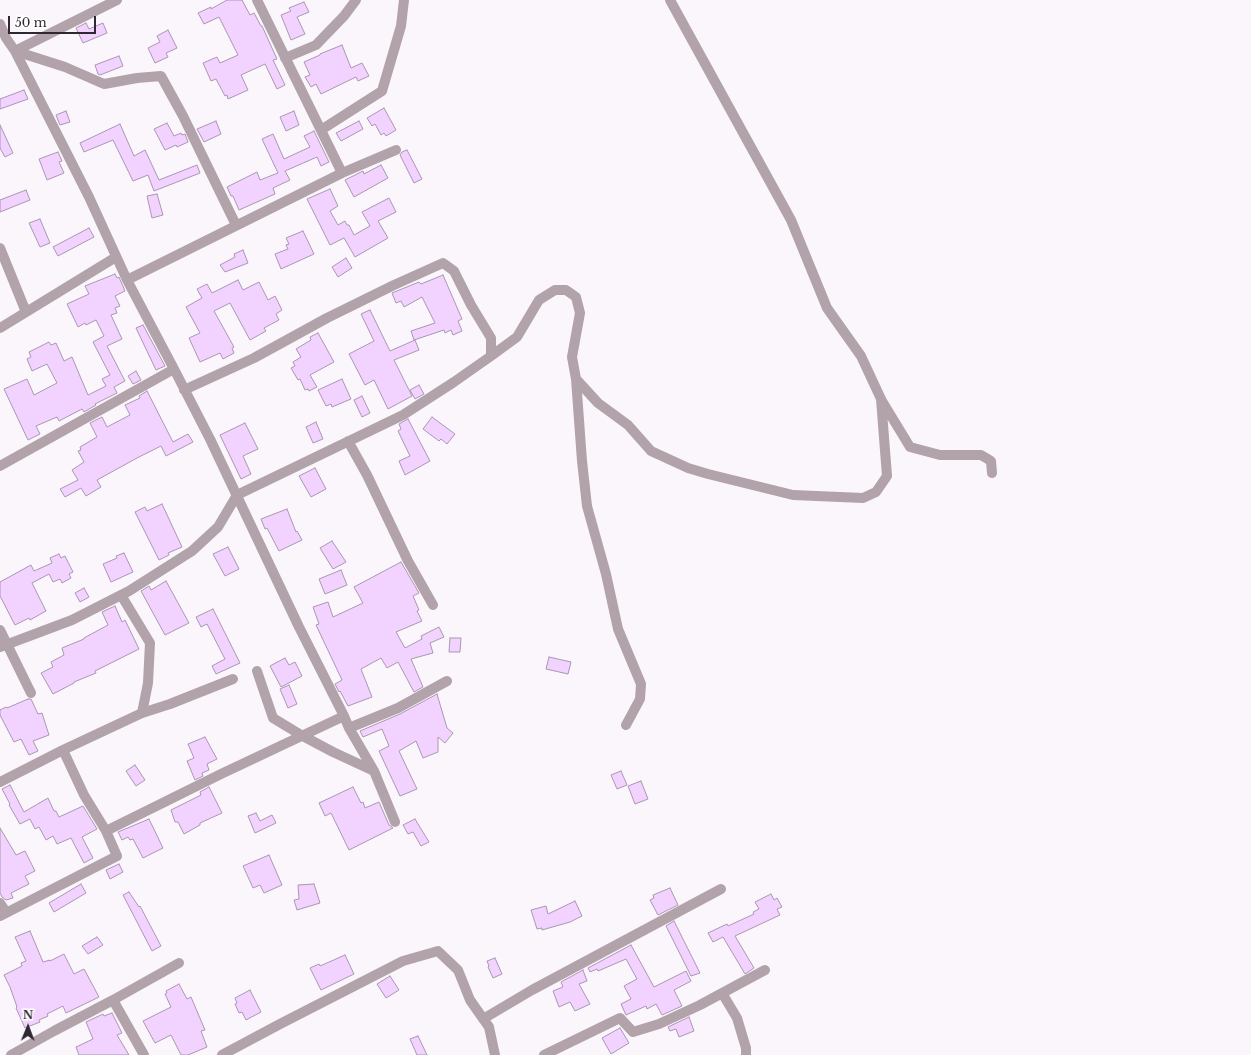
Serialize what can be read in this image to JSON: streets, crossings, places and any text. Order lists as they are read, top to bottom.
{
  "scale_bar": "50 m",
  "north": "top"
}
